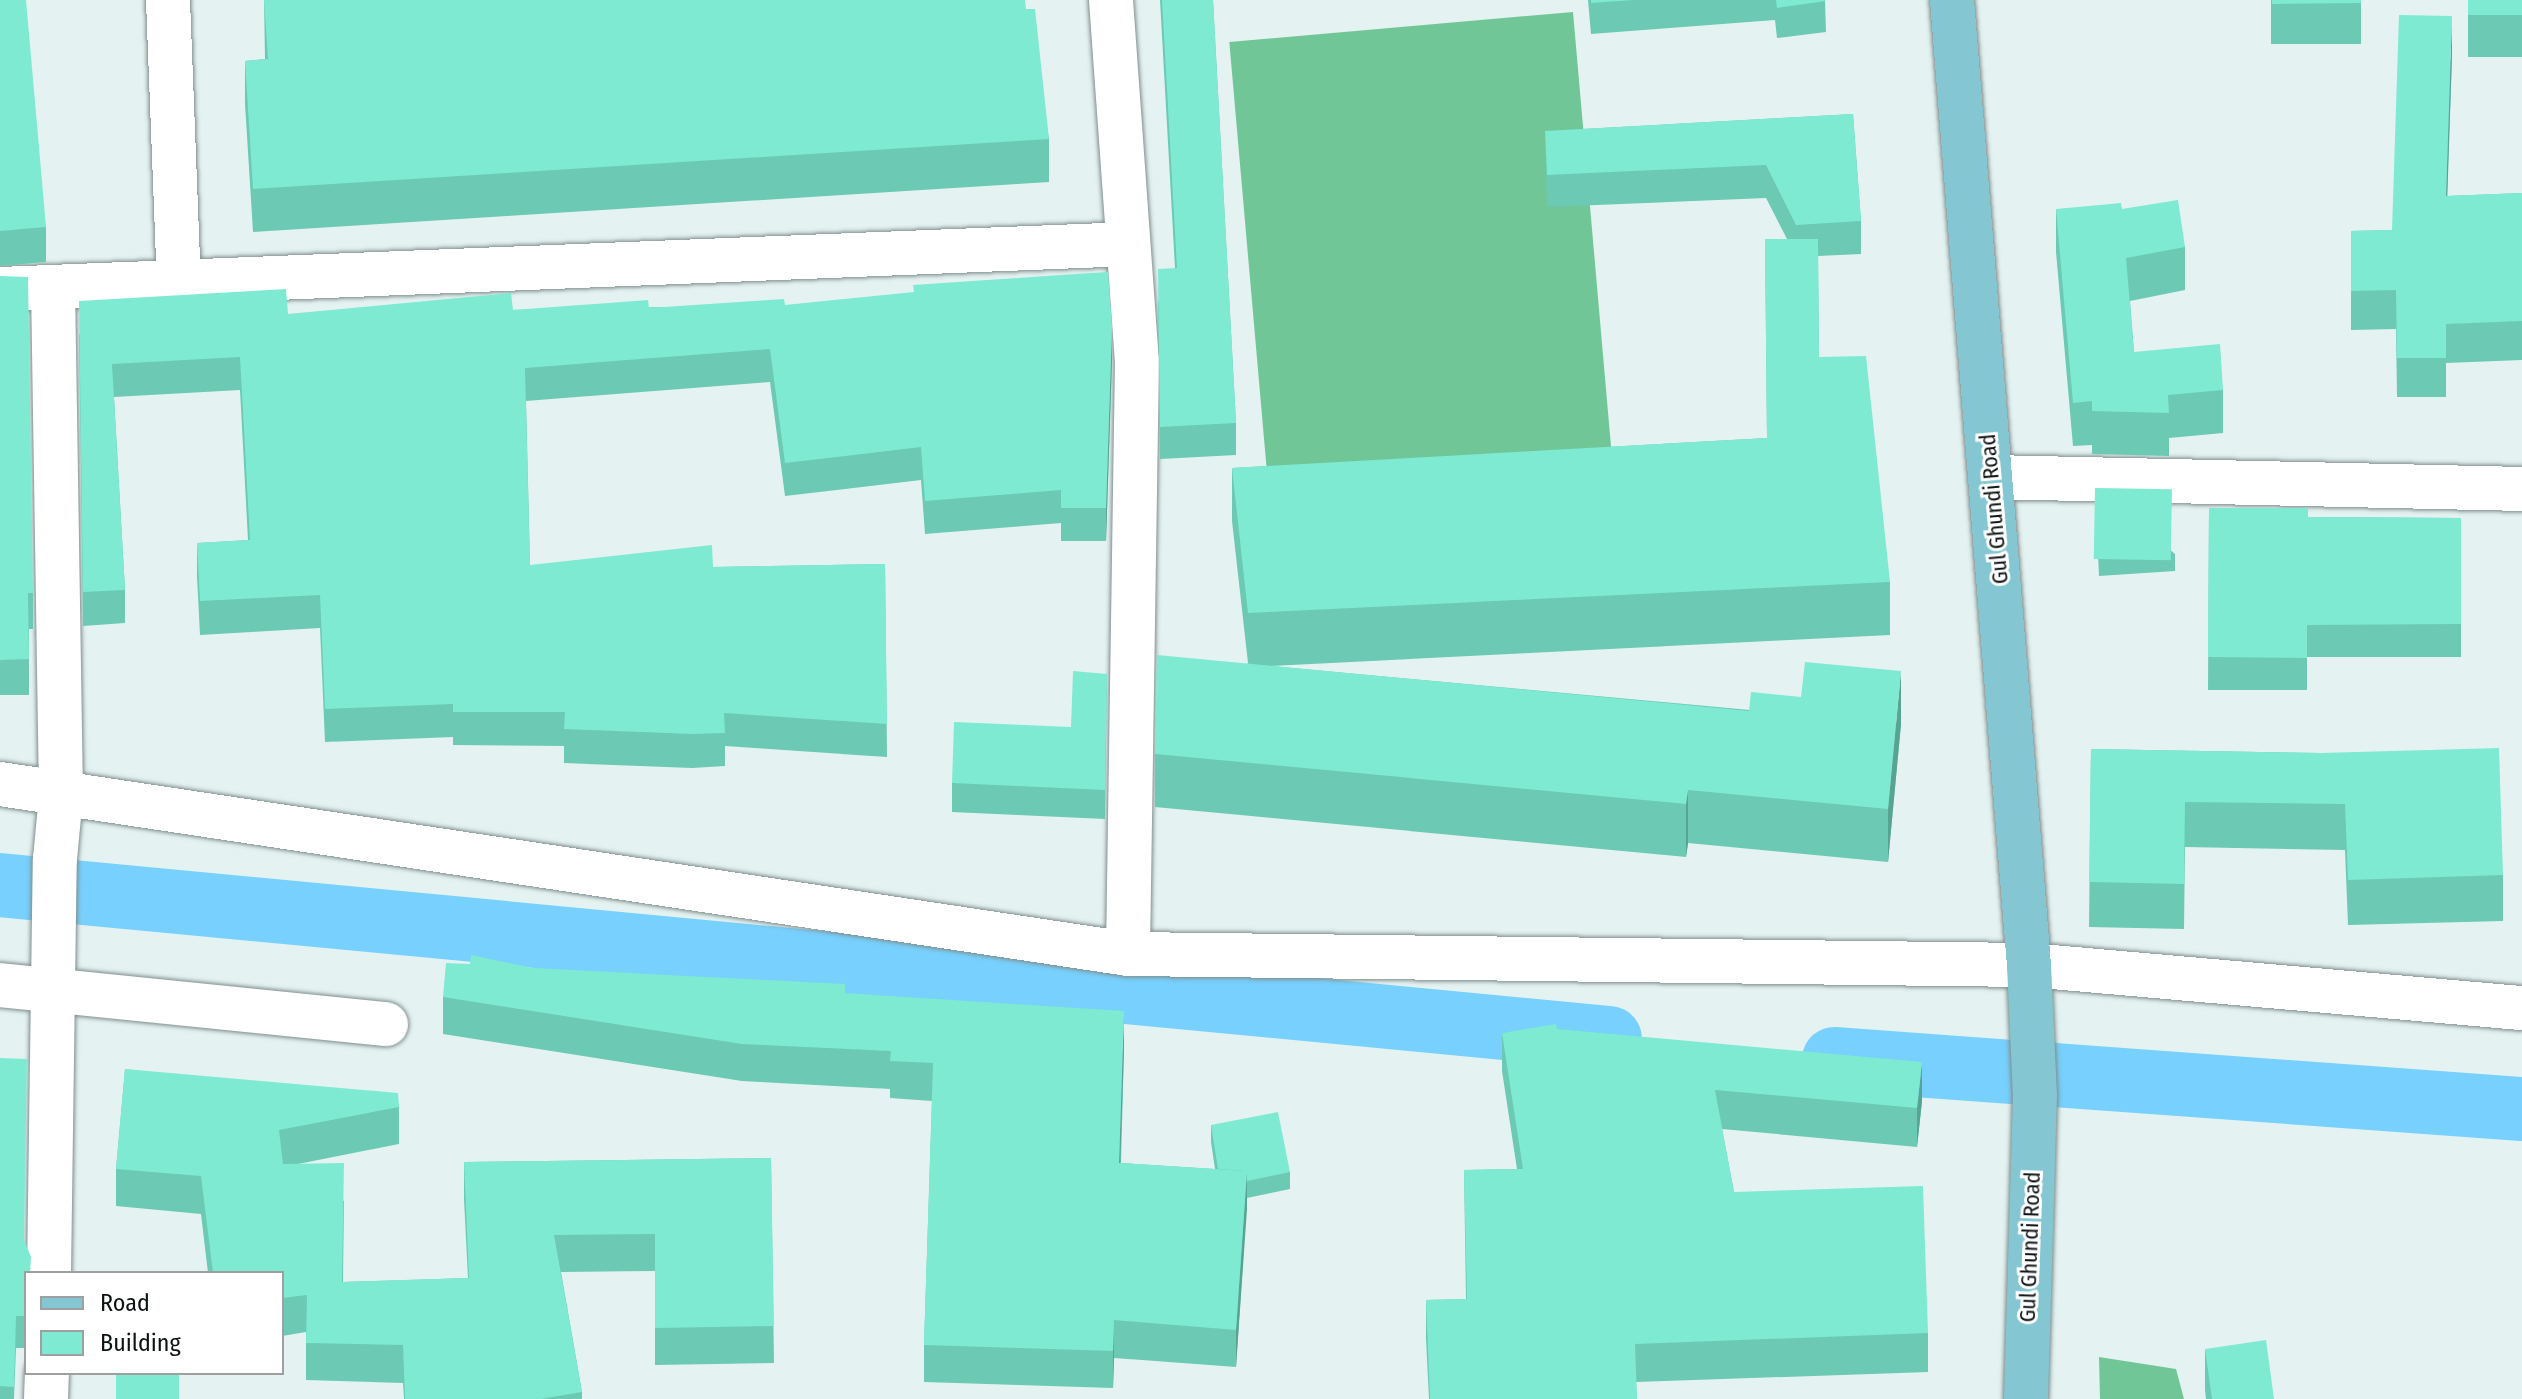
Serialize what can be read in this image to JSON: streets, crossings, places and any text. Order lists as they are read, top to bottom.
{
  "streets": {
    "main road": ["Gul Ghundi Road"]
  },
  "legend": ["Road", "Building"]
}
